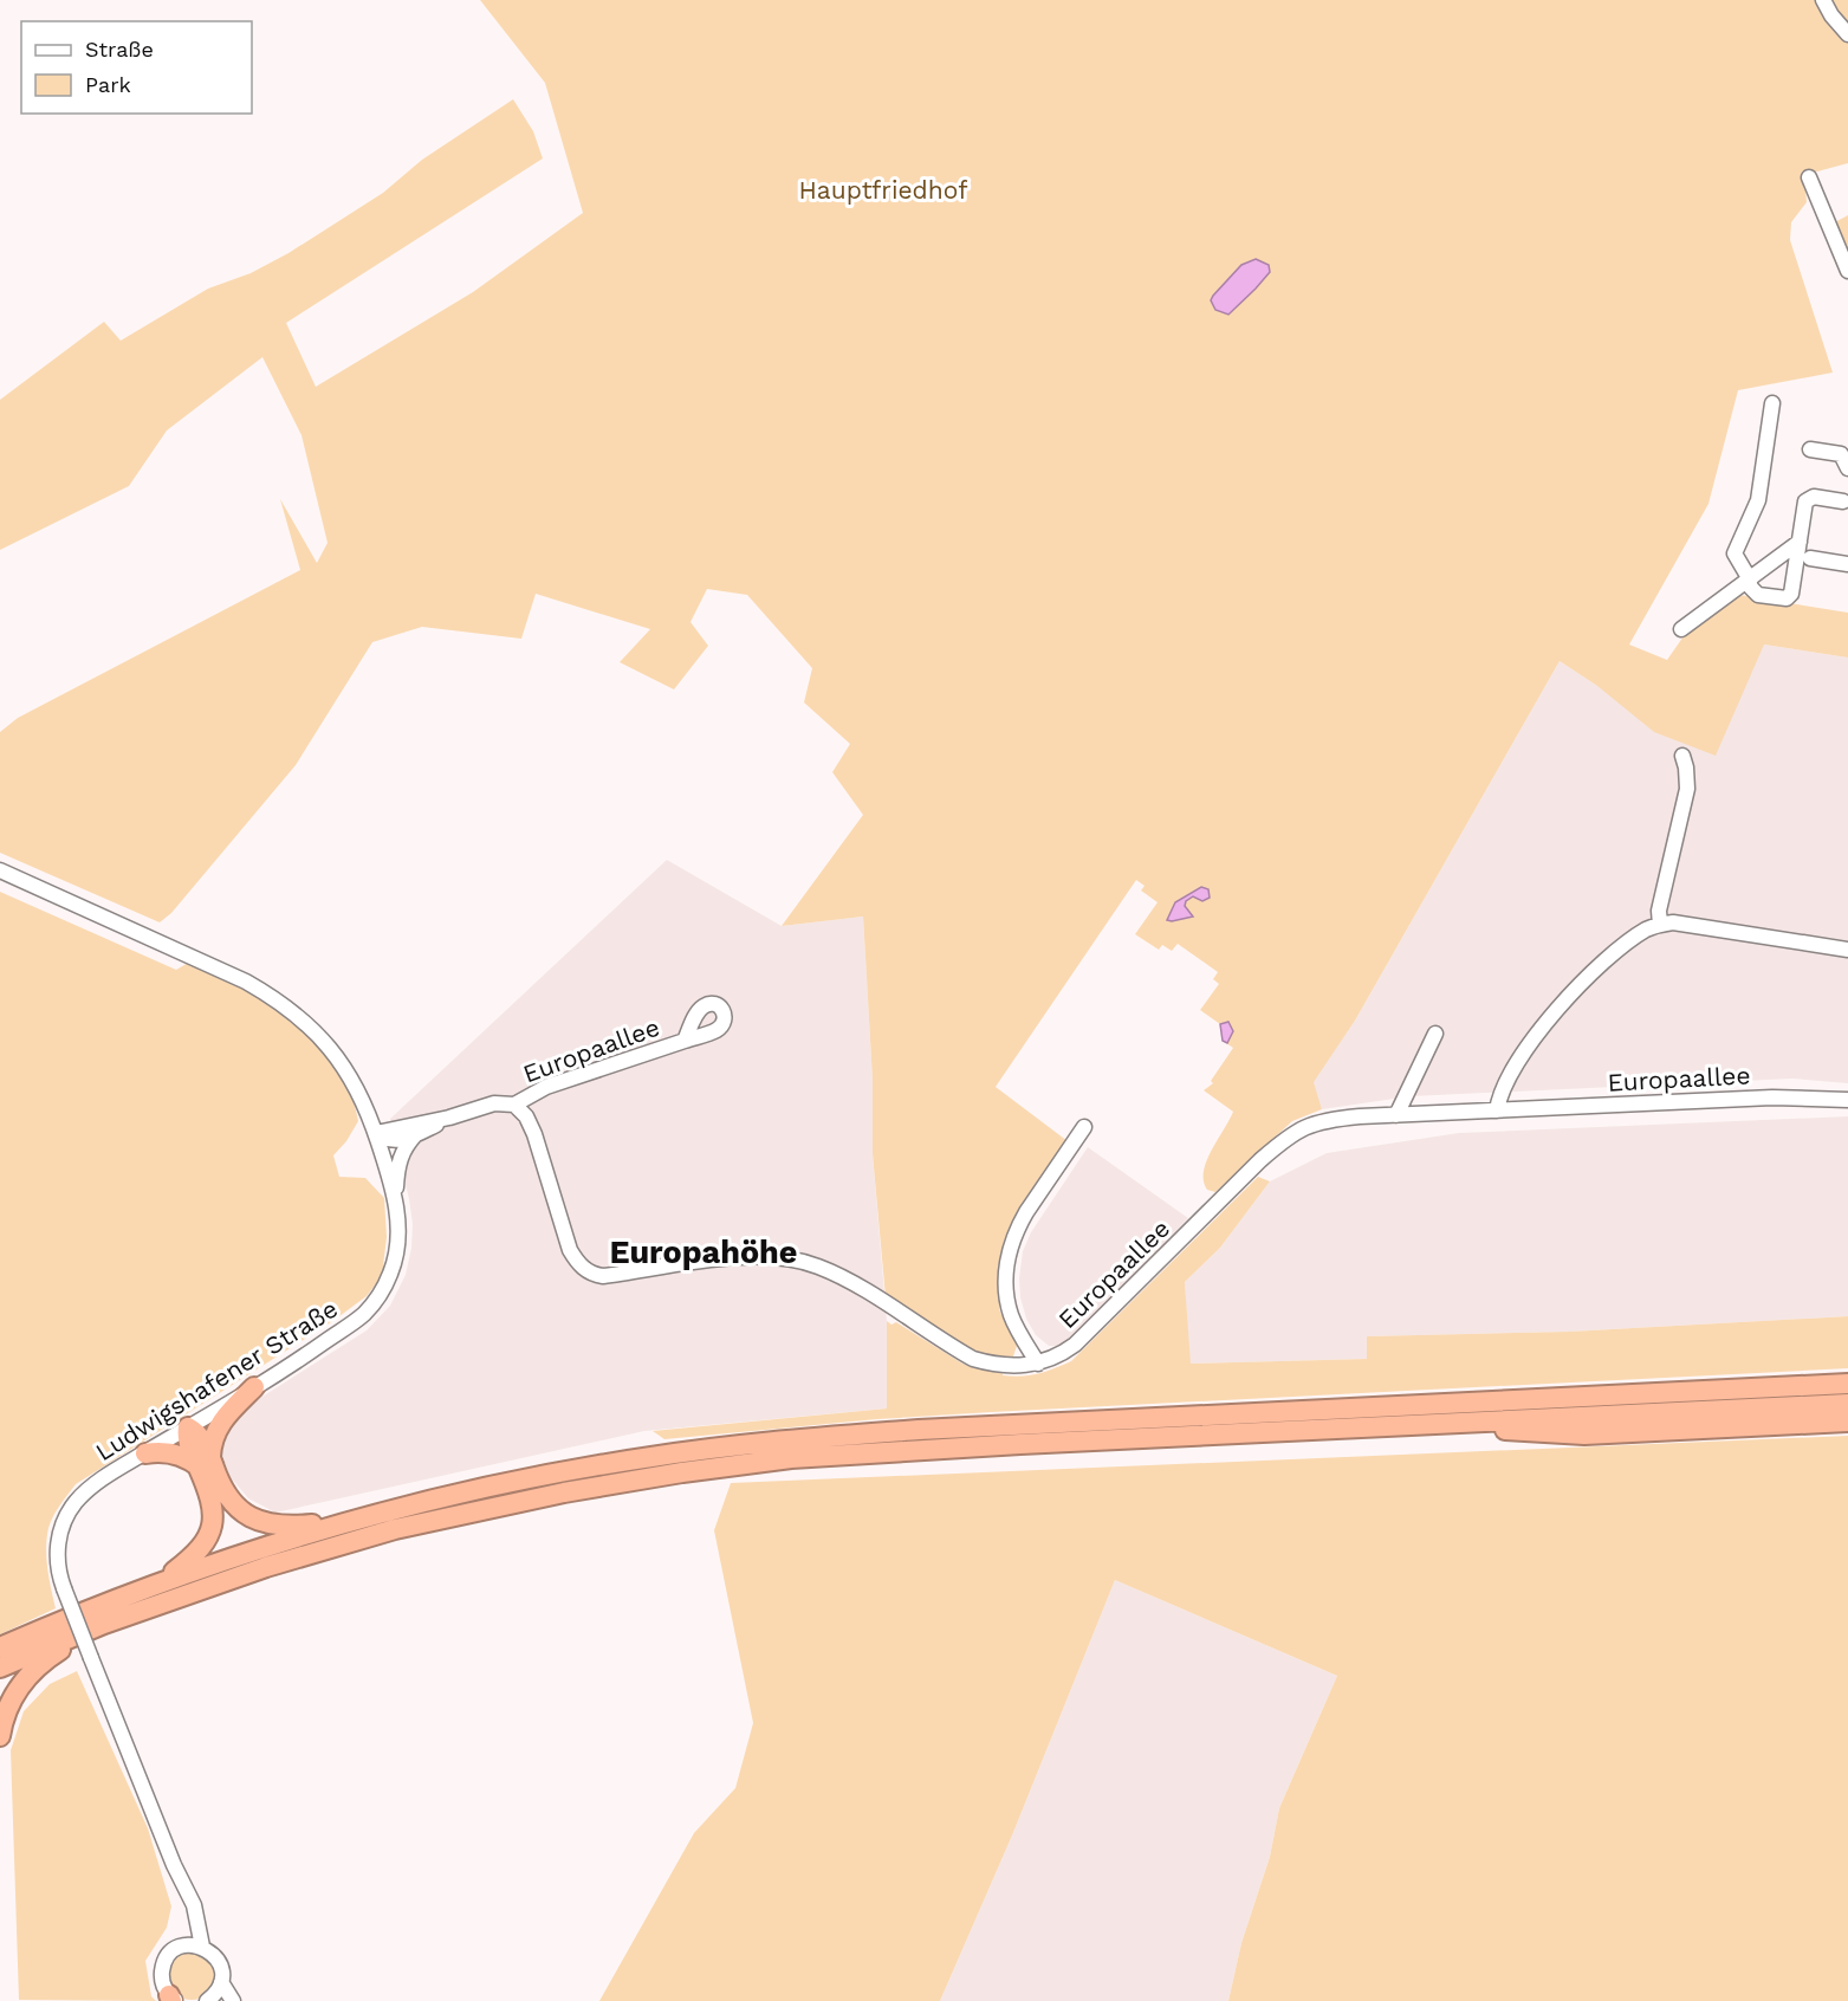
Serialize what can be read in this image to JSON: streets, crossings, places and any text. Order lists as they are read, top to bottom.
{
  "streets": {
    "street": ["Europaallee", "Ludwigshafener Straße"]
  },
  "crossings": [
    ["Europaallee", "Ludwigshafener Straße"]
  ],
  "districts": ["Europahöhe"],
  "parks": ["Hauptfriedhof"],
  "legend": ["Straße", "Park"]
}
